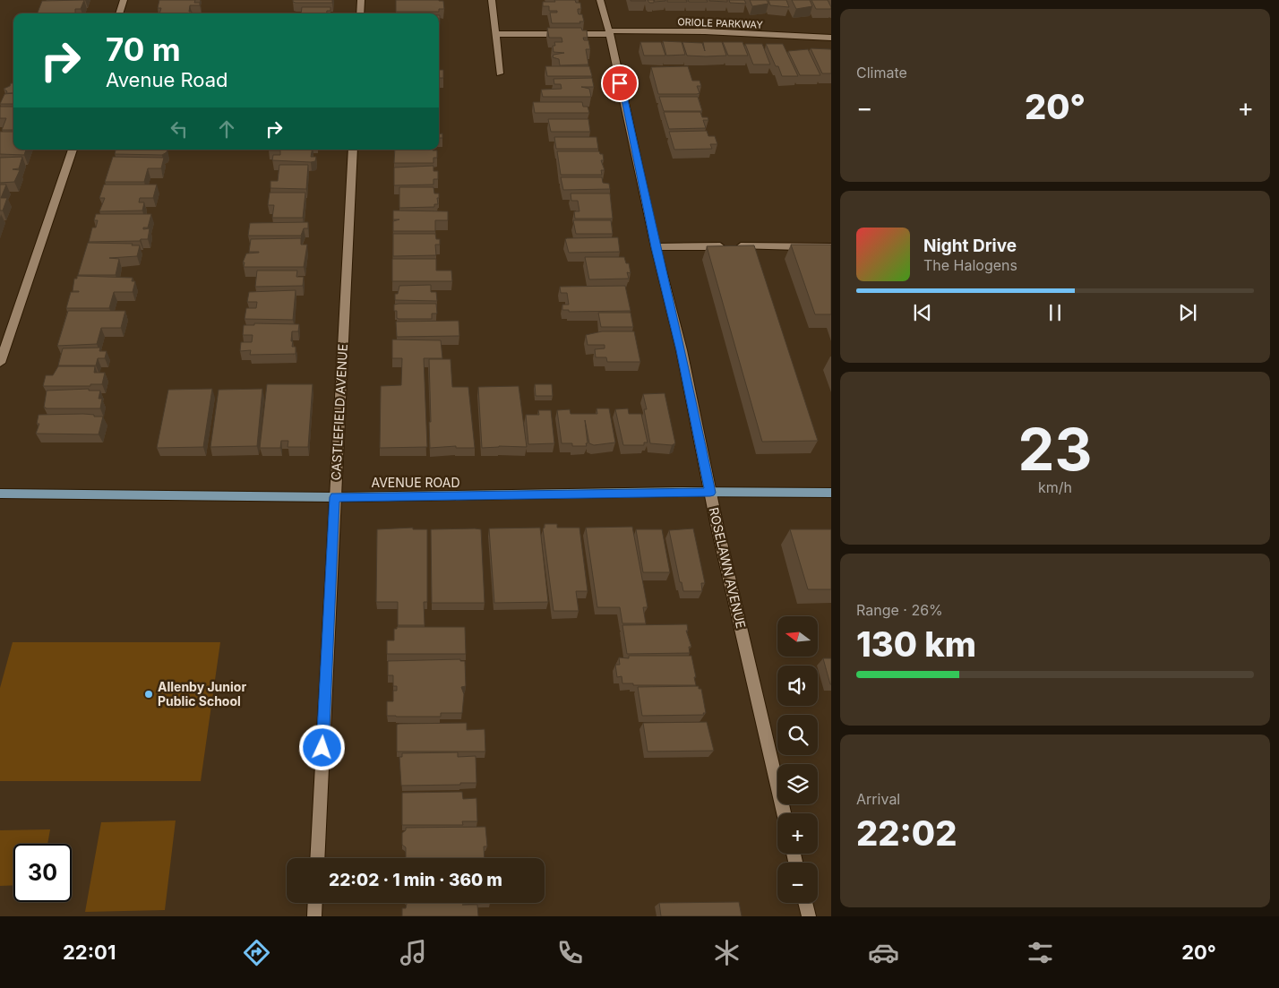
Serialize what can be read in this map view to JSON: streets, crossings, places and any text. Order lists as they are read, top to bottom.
{
  "streets": {
    "main road": ["AVENUE ROAD"],
    "street": ["ORIOLE PARKWAY", "CASTLEFIELD AVENUE", "ROSELAWN AVENUE"]
  },
  "crossings": [
    ["ORIOLE PARKWAY", "ROSELAWN AVENUE"],
    ["CASTLEFIELD AVENUE", "AVENUE ROAD"],
    ["AVENUE ROAD", "ROSELAWN AVENUE"]
  ],
  "places": ["Allenby Junior Public School"],
  "north": "left",
  "page": {
    "tile": [
      "Climate",
      ["23", "km/h"],
      ["Range · 26%", "130 km"],
      ["Arrival", "22:02"]
    ],
    "turn": ["70 m", "Avenue Road"],
    "heat": ["−", "20°", "+"],
    "song": ["Night Drive", "The Halogens"],
    "map_buttons": ["+", "−"],
    "limit": "30",
    "trip": "22:02 · 1 min · 360 m",
    "tabs": ["22:01", "20°"]
  }
}
